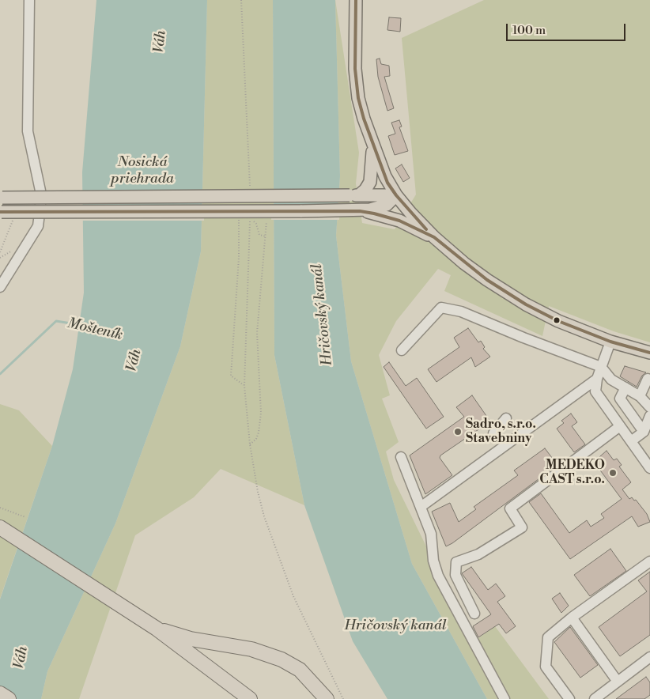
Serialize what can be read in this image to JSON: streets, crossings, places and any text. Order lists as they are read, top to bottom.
{
  "water": [
    "Váh",
    "Nosická priehrada",
    "Hričovský kanál",
    "Mošteník"
  ],
  "places": ["Sadro, s.r.o. Stavebniny", "MEDEKO CAST s.r.o."],
  "scale_bar": "100 m"
}
